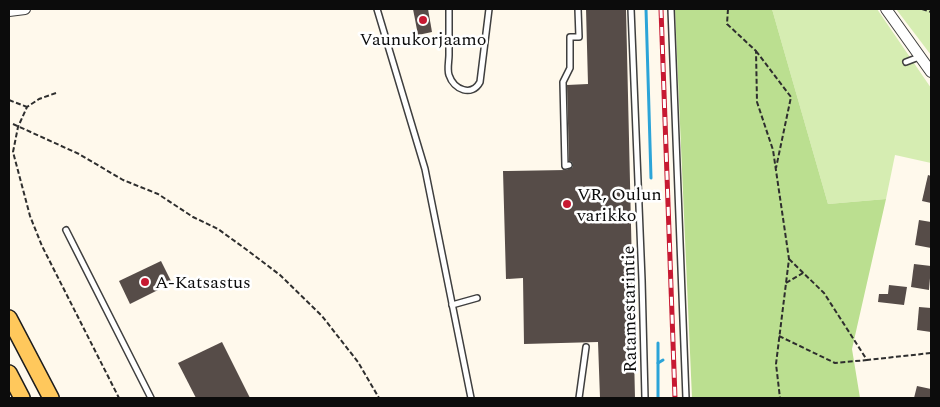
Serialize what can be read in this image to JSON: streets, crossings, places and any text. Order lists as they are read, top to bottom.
{
  "streets": {
    "lane": ["Ratamestarintie"]
  },
  "places": ["Vaunukorjaamo", "VR, Oulun varikko", "A-Katsastus"]
}
